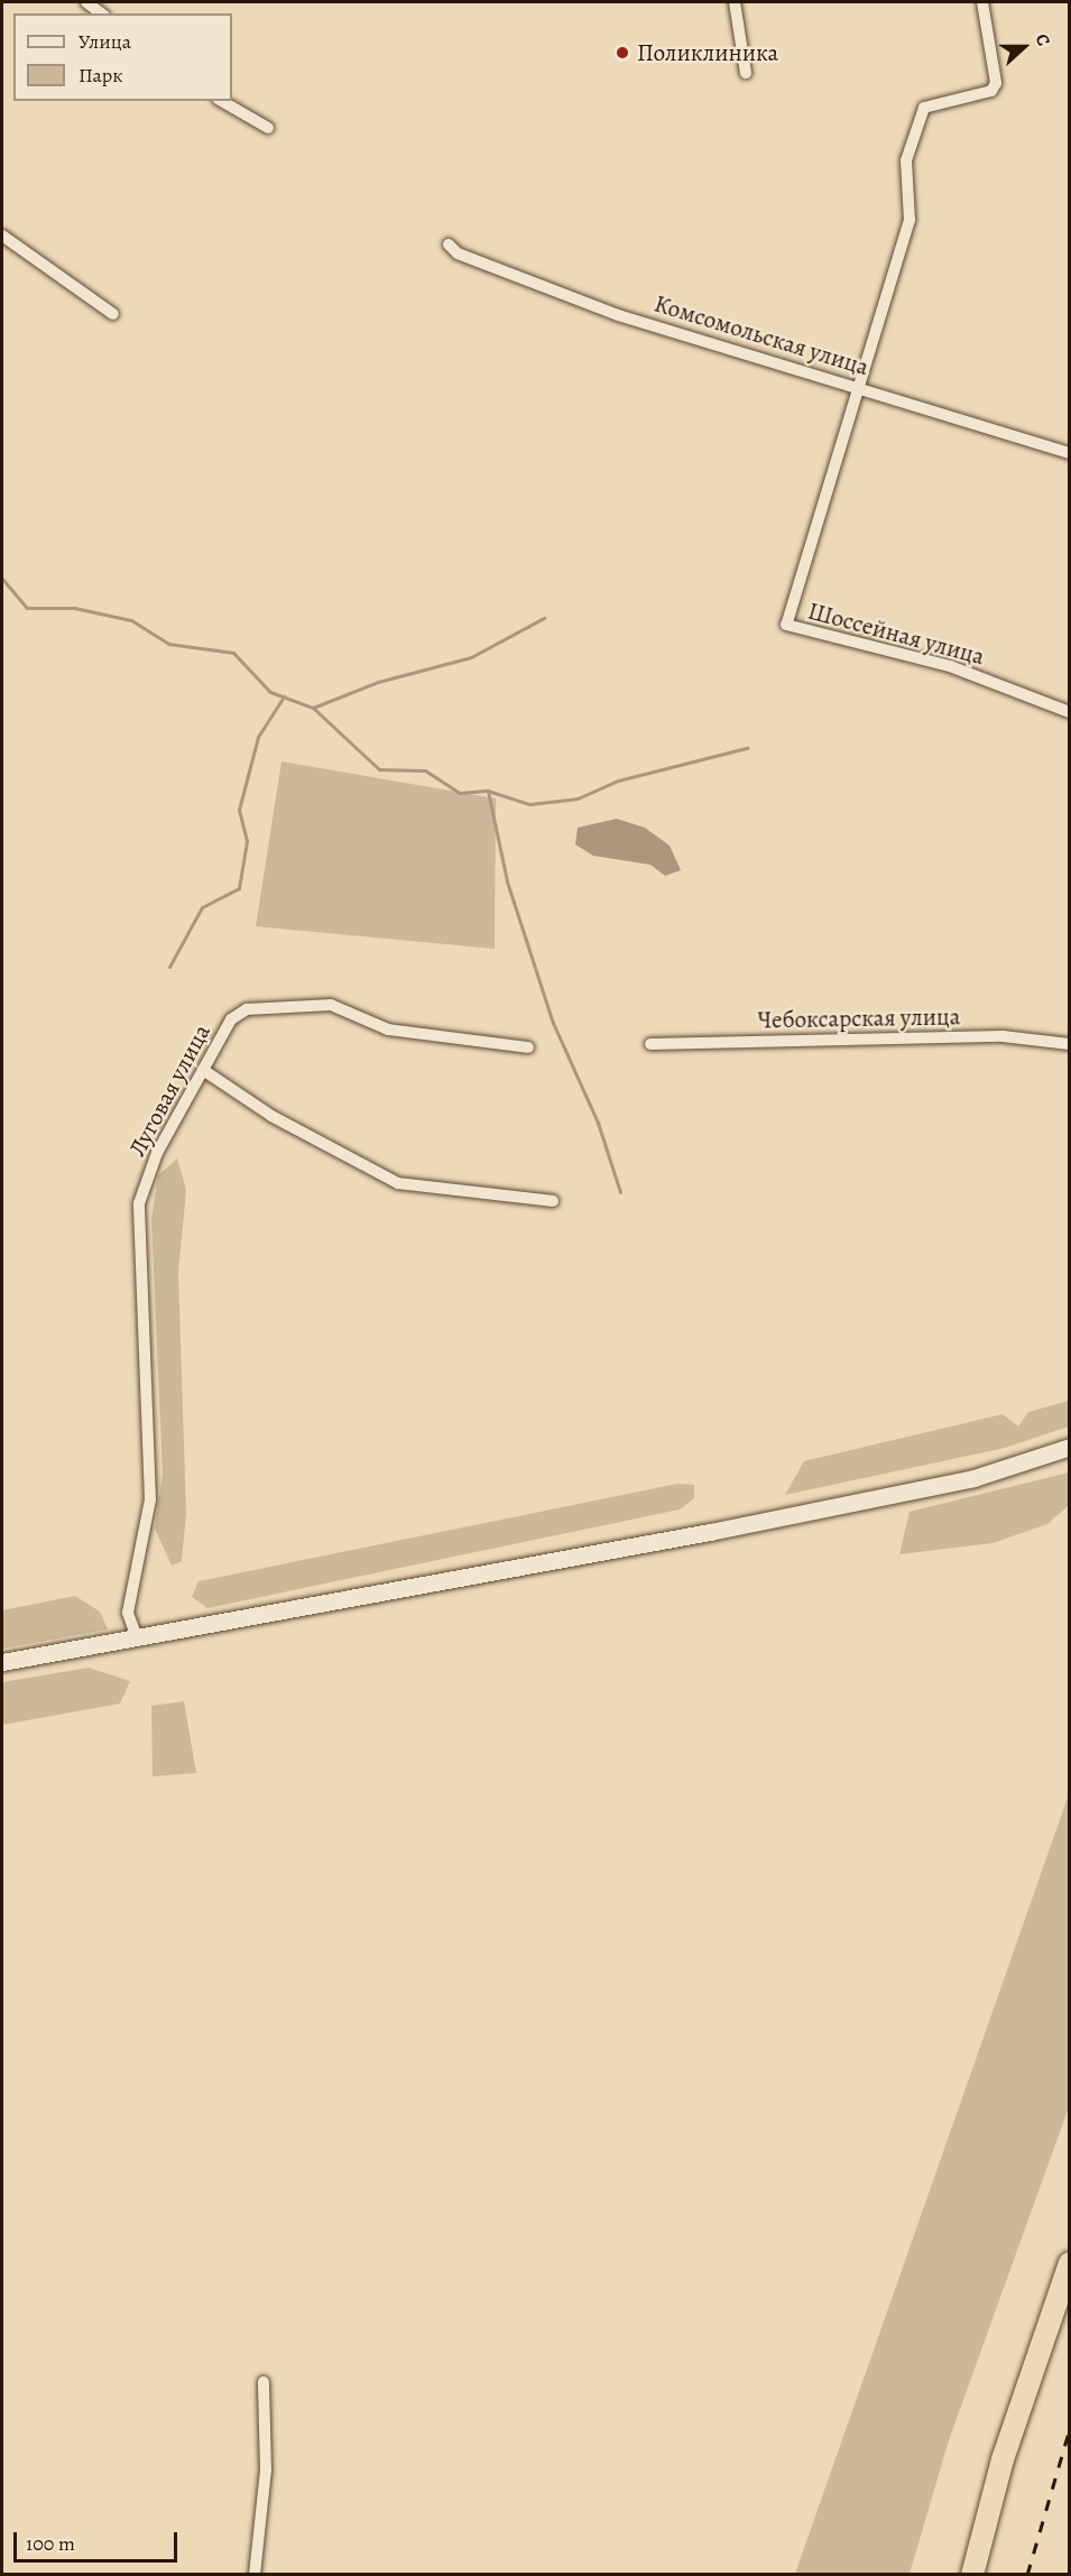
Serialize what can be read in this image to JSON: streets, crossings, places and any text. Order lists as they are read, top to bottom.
{
  "streets": {
    "street": [
      "Комсомольская улица",
      "Шоссейная улица",
      "Чебоксарская улица",
      "Луговая улица"
    ]
  },
  "crossings": [
    ["Комсомольская улица", "Шоссейная улица"]
  ],
  "places": ["Поликлиника"],
  "legend": ["Улица", "Парк"],
  "scale_bar": "100 m",
  "north": "right"
}
